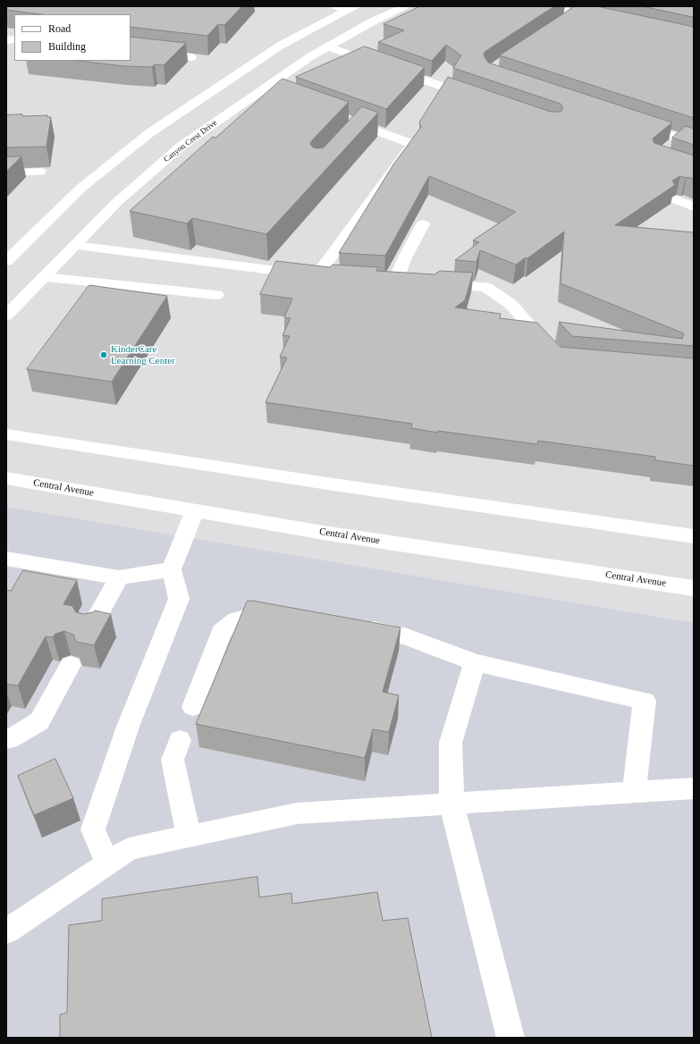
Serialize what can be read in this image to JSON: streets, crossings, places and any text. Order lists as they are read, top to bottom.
{
  "streets": {
    "main road": ["Canyon Crest Drive", "Central Avenue"]
  },
  "places": ["KinderCare Learning Center"],
  "legend": ["Road", "Building"]
}
